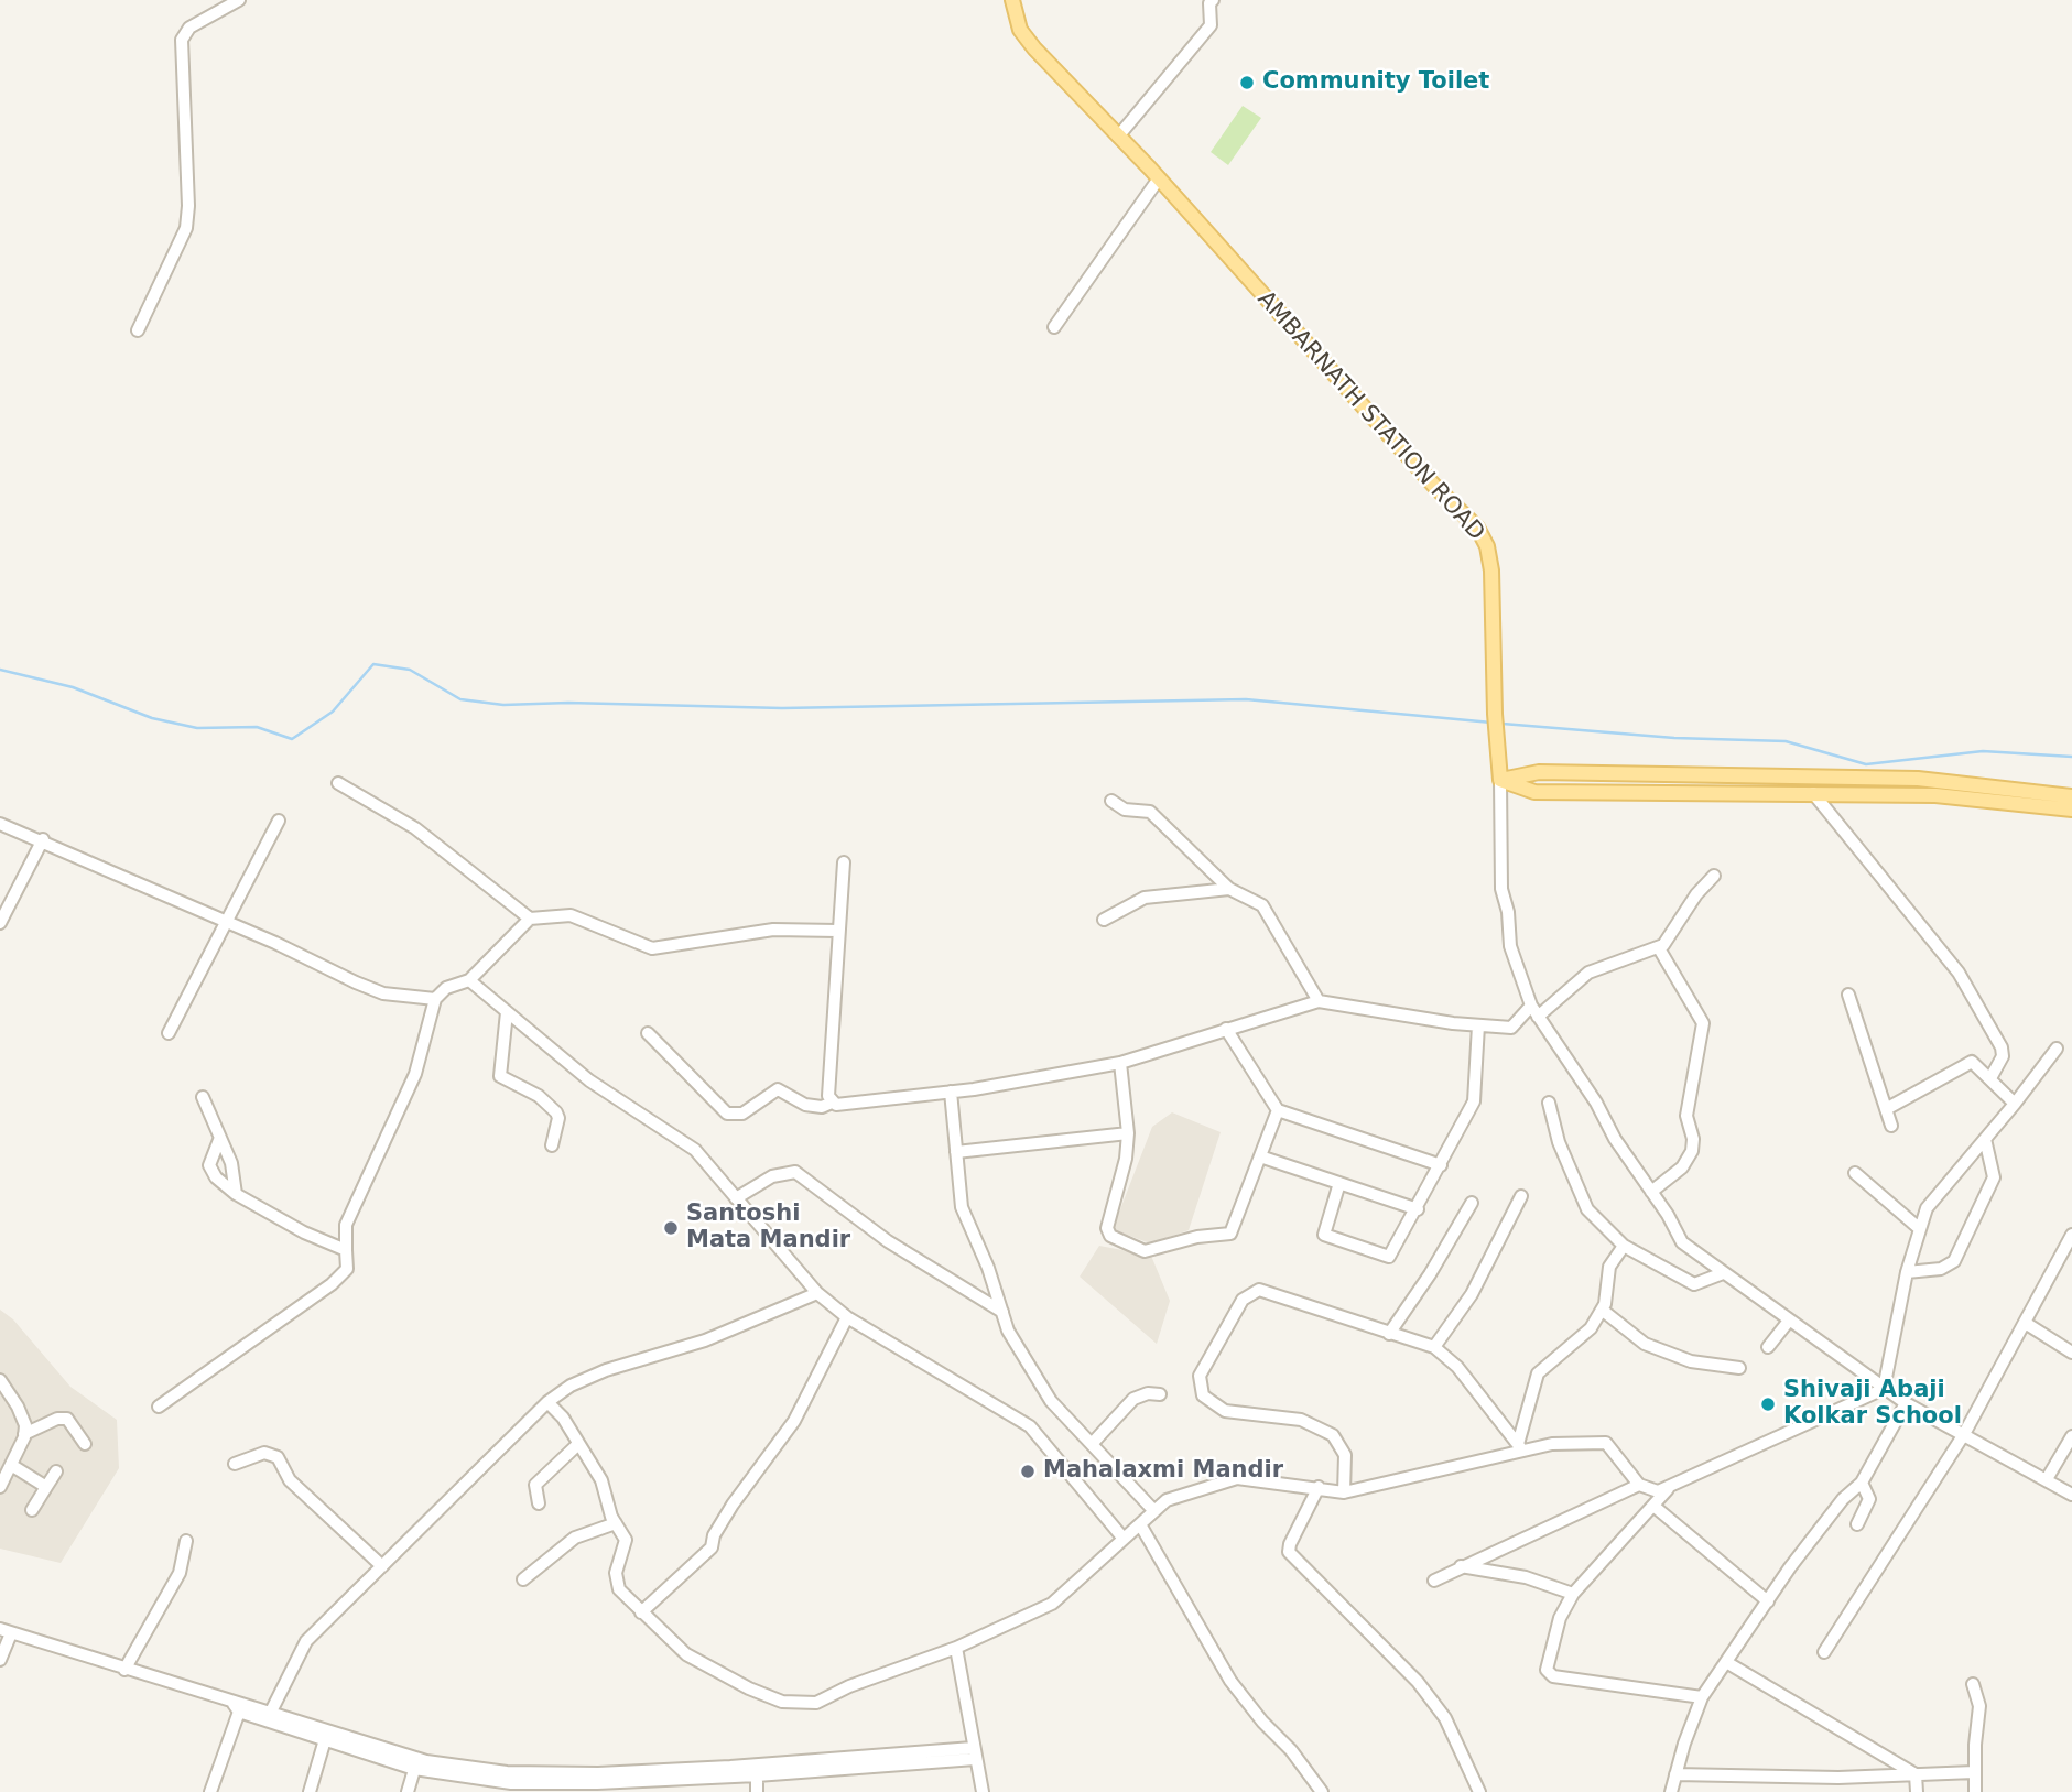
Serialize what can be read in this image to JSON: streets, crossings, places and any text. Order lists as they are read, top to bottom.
{
  "streets": {
    "main road": ["AMBARNATH STATION ROAD"]
  },
  "places": [
    "Community Toilet",
    "Santoshi Mata Mandir",
    "Shivaji Abaji Kolkar School",
    "Mahalaxmi Mandir"
  ]
}
